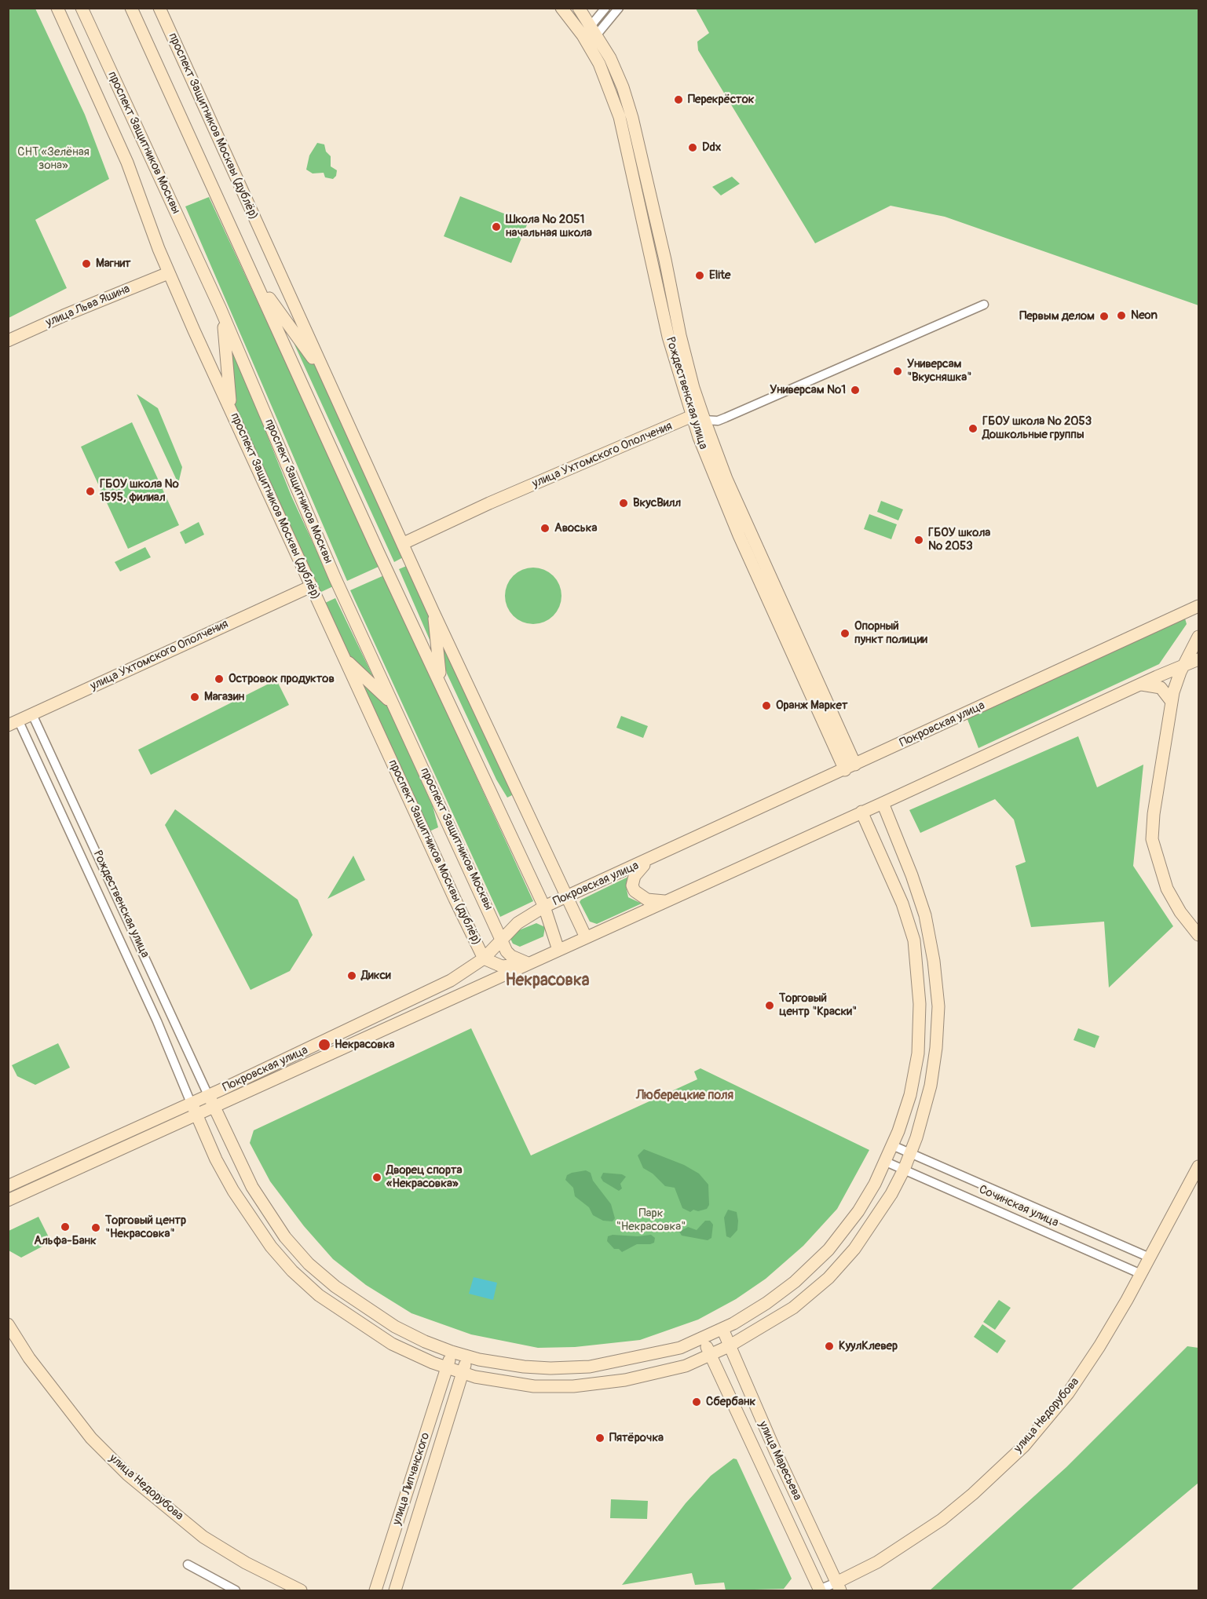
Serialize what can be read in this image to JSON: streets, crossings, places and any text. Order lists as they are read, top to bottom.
{
  "streets": {
    "street": [
      "проспект Защитников Москвы (дублёр)",
      "проспект Защитников Москвы",
      "улица Льва Яшина",
      "Рождественская улица",
      "улица Ухтомского Ополчения",
      "Покровская улица",
      "Сочинская улица",
      "улица Недорубова",
      "улица Маресьева",
      "улица Липчанского"
    ]
  },
  "crossings": [
    ["проспект Защитников Москвы (дублёр)", "проспект Защитников Москвы"],
    ["проспект Защитников Москвы (дублёр)", "улица Льва Яшина"],
    ["проспект Защитников Москвы (дублёр)", "улица Ухтомского Ополчения"],
    ["проспект Защитников Москвы (дублёр)", "Покровская улица"],
    ["проспект Защитников Москвы", "Покровская улица"],
    ["Рождественская улица", "улица Ухтомского Ополчения"],
    ["Рождественская улица", "Покровская улица"],
    ["Сочинская улица", "улица Недорубова"],
    ["улица Недорубова", "улица Маресьева"]
  ],
  "districts": ["Некрасовка", "Люберецкие поля"],
  "parks": ["СНТ «Зелёная зона»", "Парк \"Некрасовка\""],
  "places": [
    "Перекрёсток",
    "Ddx",
    "Школа № 2051 начальная школа",
    "Магнит",
    "Elite",
    "Neon",
    "Первым делом",
    "Универсам \"Вкусняшка\"",
    "Универсам №1",
    "ГБОУ школа № 2053 Дошкольные группы",
    "ГБОУ школа № 1595, филиал",
    "ВкусВилл",
    "Авоська",
    "ГБОУ школа № 2053",
    "Опорный пункт полиции",
    "Островок продуктов",
    "Магазин",
    "Оранж Маркет",
    "Дикси",
    "Торговый центр \"Краски\"",
    "Некрасовка",
    "Дворец спорта «Некрасовка»",
    "Альфа-Банк",
    "Торговый центр \"Некрасовка\"",
    "КуулКлевер",
    "Сбербанк",
    "Пятёрочка"
  ]
}
